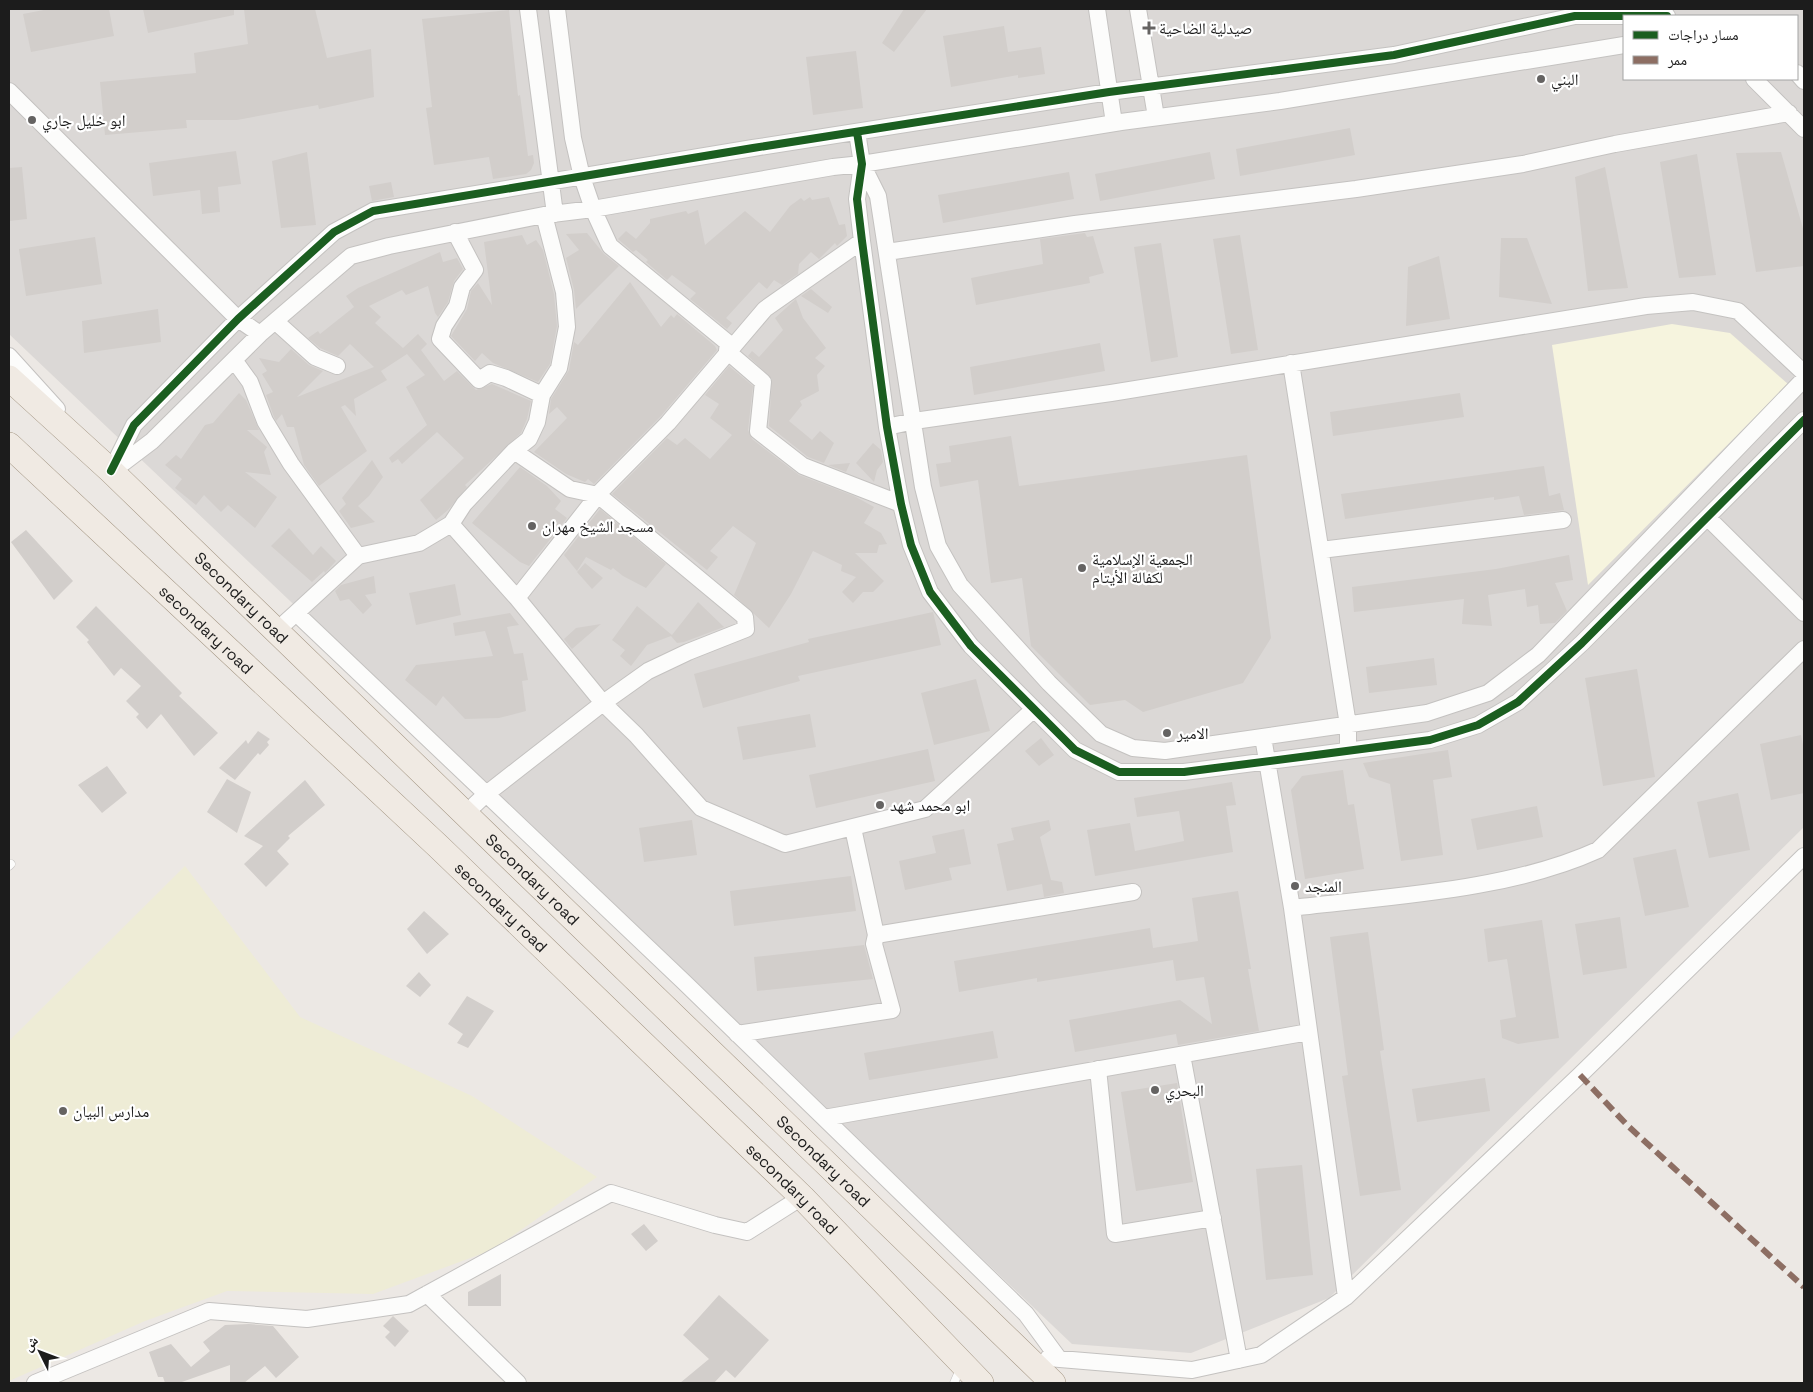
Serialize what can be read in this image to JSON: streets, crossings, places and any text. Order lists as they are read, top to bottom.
{
  "streets": {
    "main road": ["Secondary road", "secondary road"]
  },
  "places": {
    "health": ["صيدلية الضاحية"],
    "other": [
      "البني",
      "ابو خليل جاري",
      "مسجد الشيخ مهران",
      "الجمعية الإسلامية لكفالة الأيتام",
      "الامير",
      "ابو محمد شهد",
      "المنجد",
      "البحري",
      "مدارس البيان"
    ]
  },
  "legend": ["مسار دراجات", "ممر"],
  "north": "top left"
}
